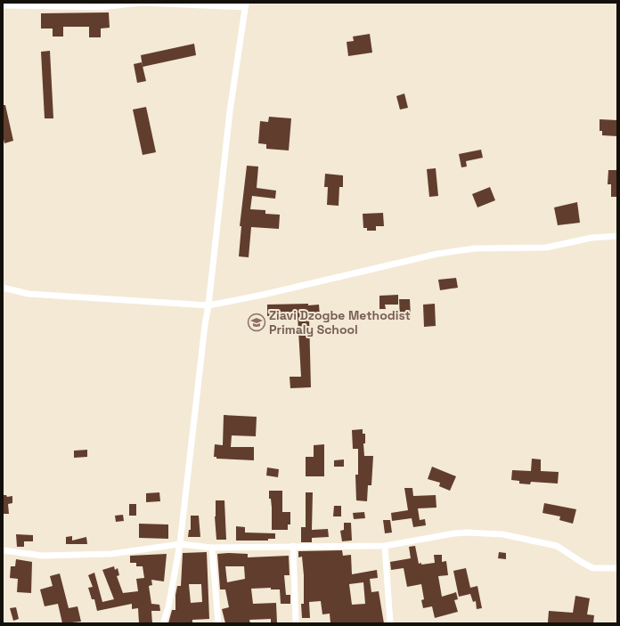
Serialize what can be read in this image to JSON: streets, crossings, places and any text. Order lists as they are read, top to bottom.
{
  "places": {
    "school or university": ["Ziavi Dzogbe Methodist Primaly School"]
  }
}
